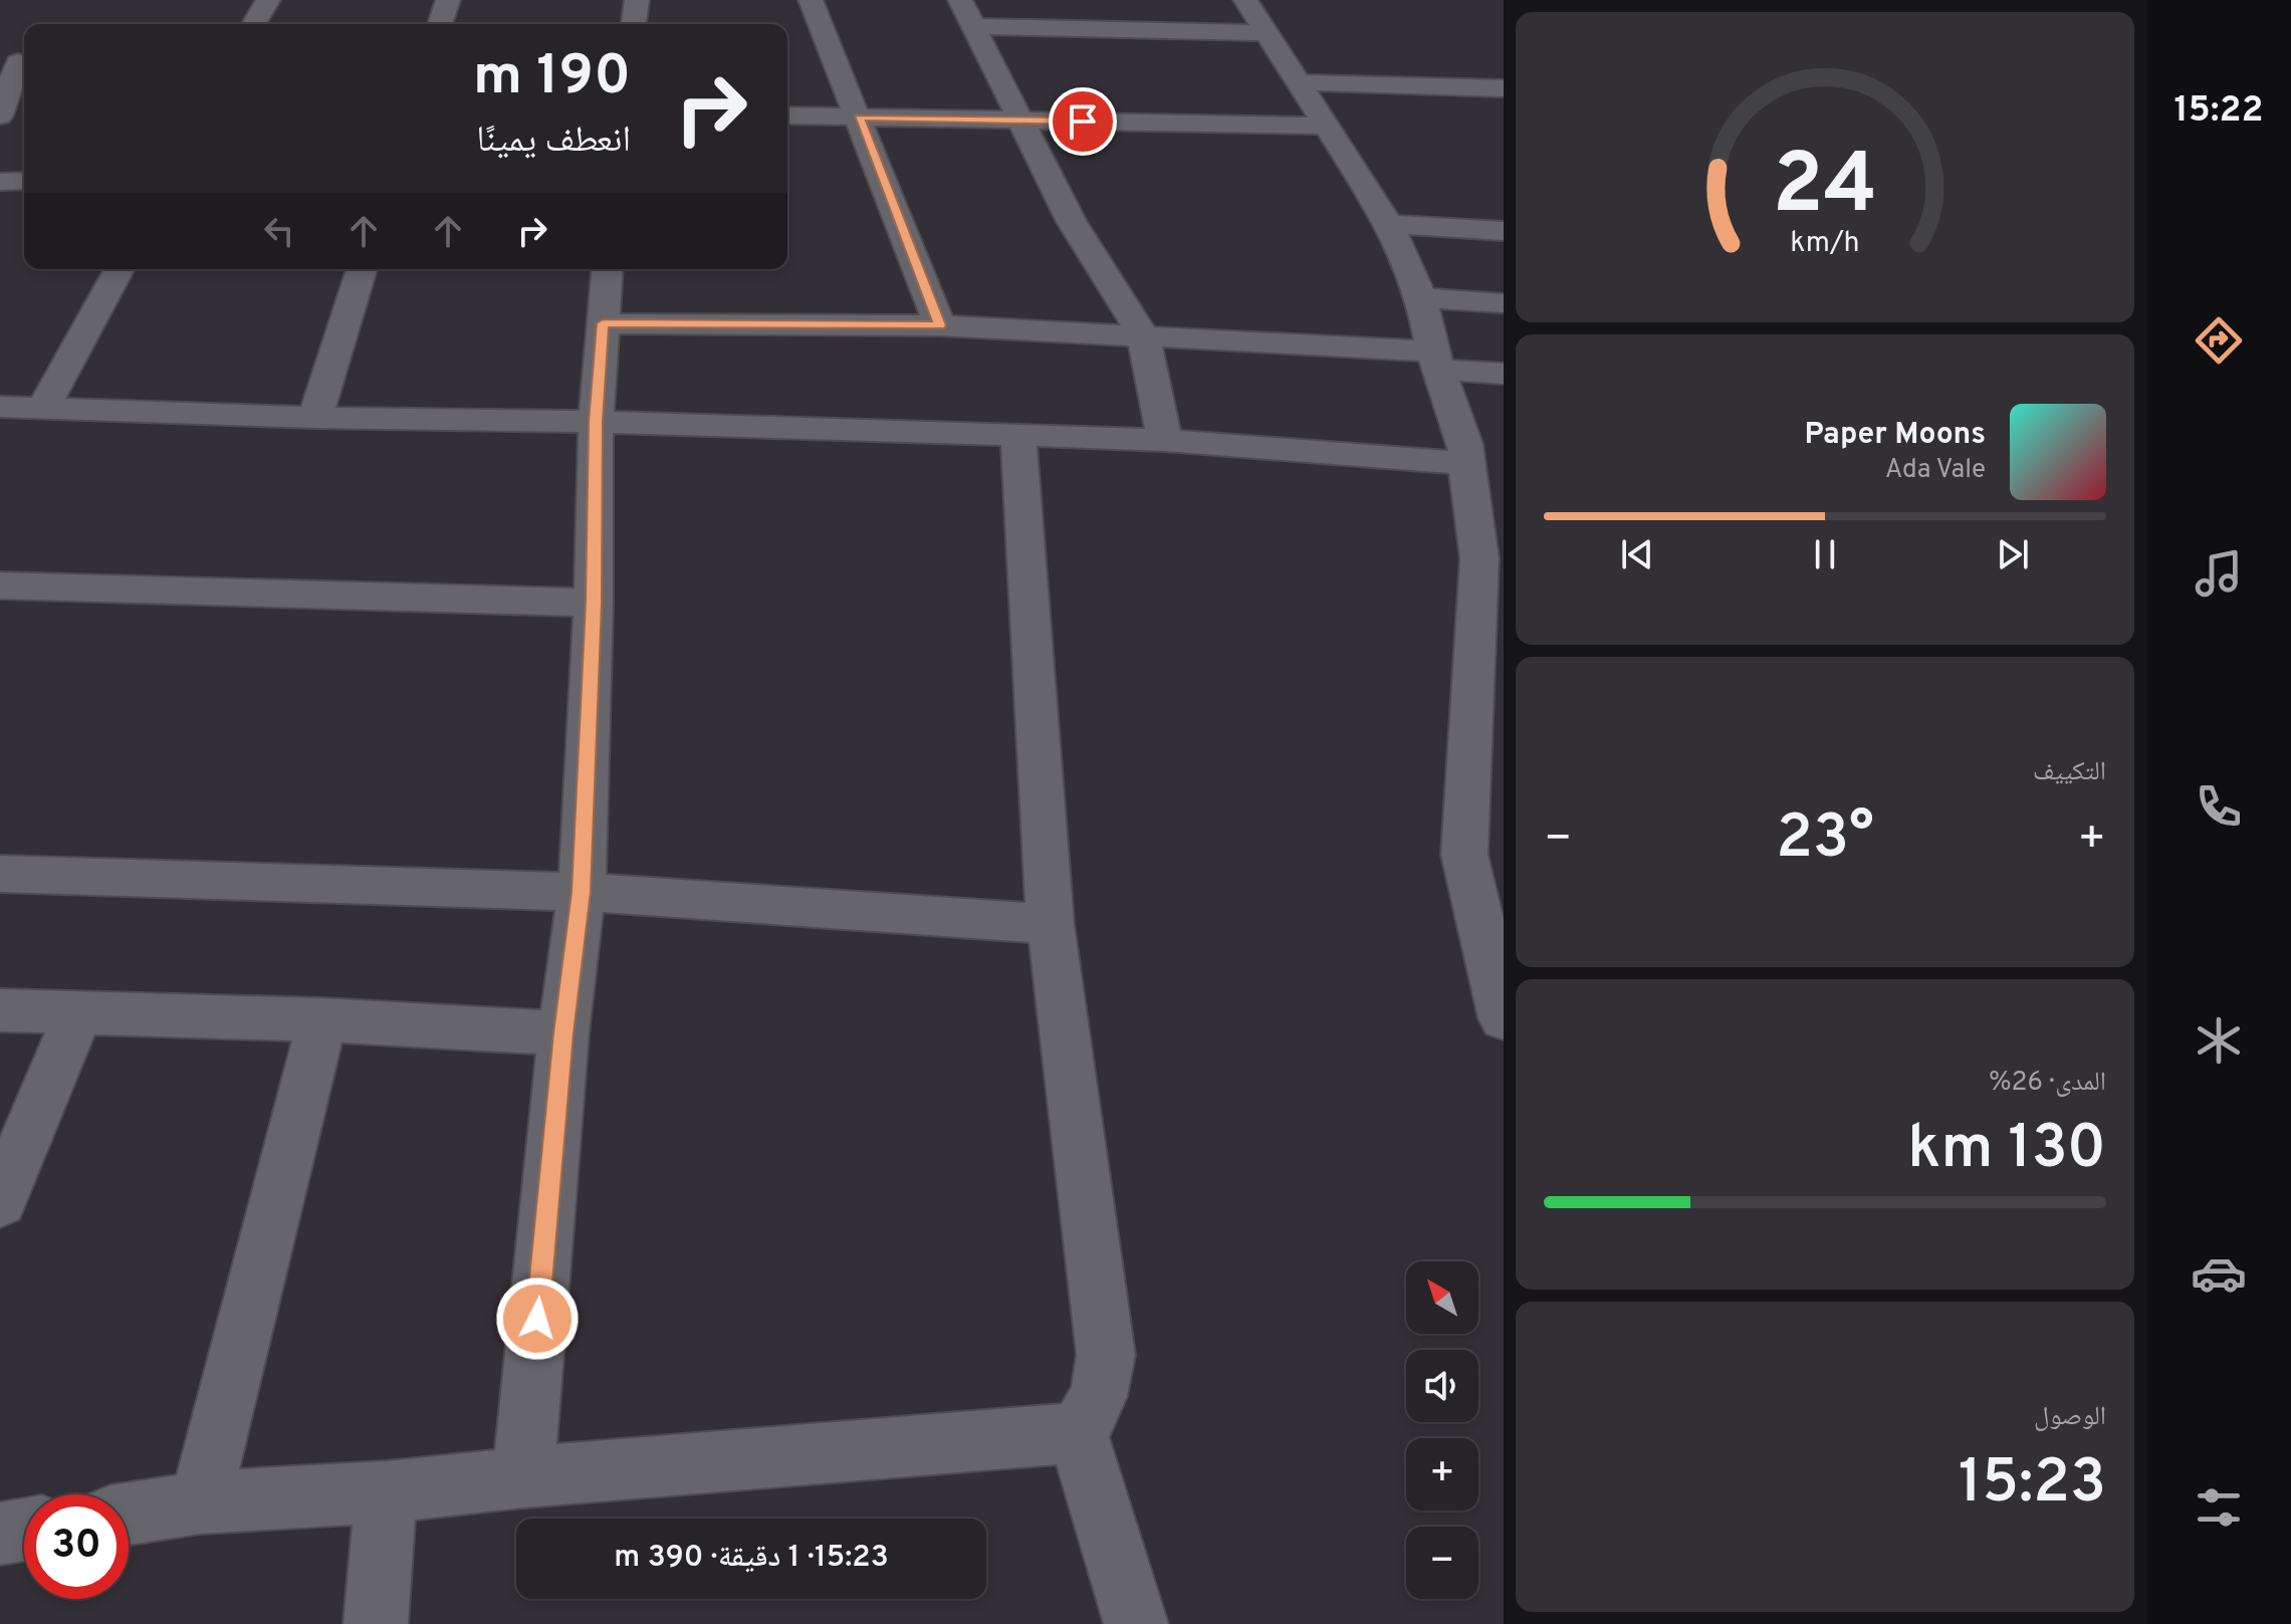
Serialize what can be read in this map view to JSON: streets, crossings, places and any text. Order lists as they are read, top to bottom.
{
  "north": "top left",
  "page": {
    "tabs": "15:22",
    "turn": ["190 m", "انعطف يمينًا"],
    "song": ["Paper Moons", "Ada Vale"],
    "tile": [
      "التكييف",
      ["المدى · 26%", "130 km"],
      ["الوصول", "15:23"]
    ],
    "heat": ["−", "23°", "+"],
    "map_buttons": ["+", "−"],
    "limit": "30",
    "trip": "15:23 · 1 دقيقة · 390 m",
    "gauge": ["24", "km/h"]
  }
}
